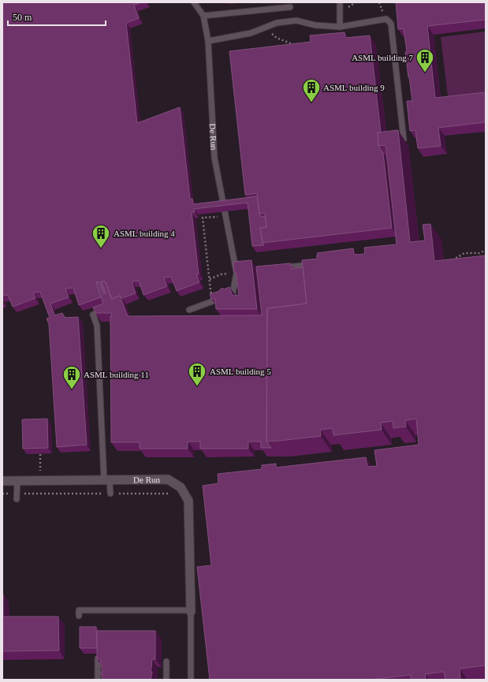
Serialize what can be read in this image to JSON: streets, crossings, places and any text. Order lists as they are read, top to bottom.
{
  "streets": {
    "street": ["De Run"]
  },
  "places": {
    "building": [
      "ASML building 7",
      "ASML building 9",
      "ASML building 4",
      "ASML building 5",
      "ASML building 11"
    ]
  },
  "scale_bar": "50 m"
}
